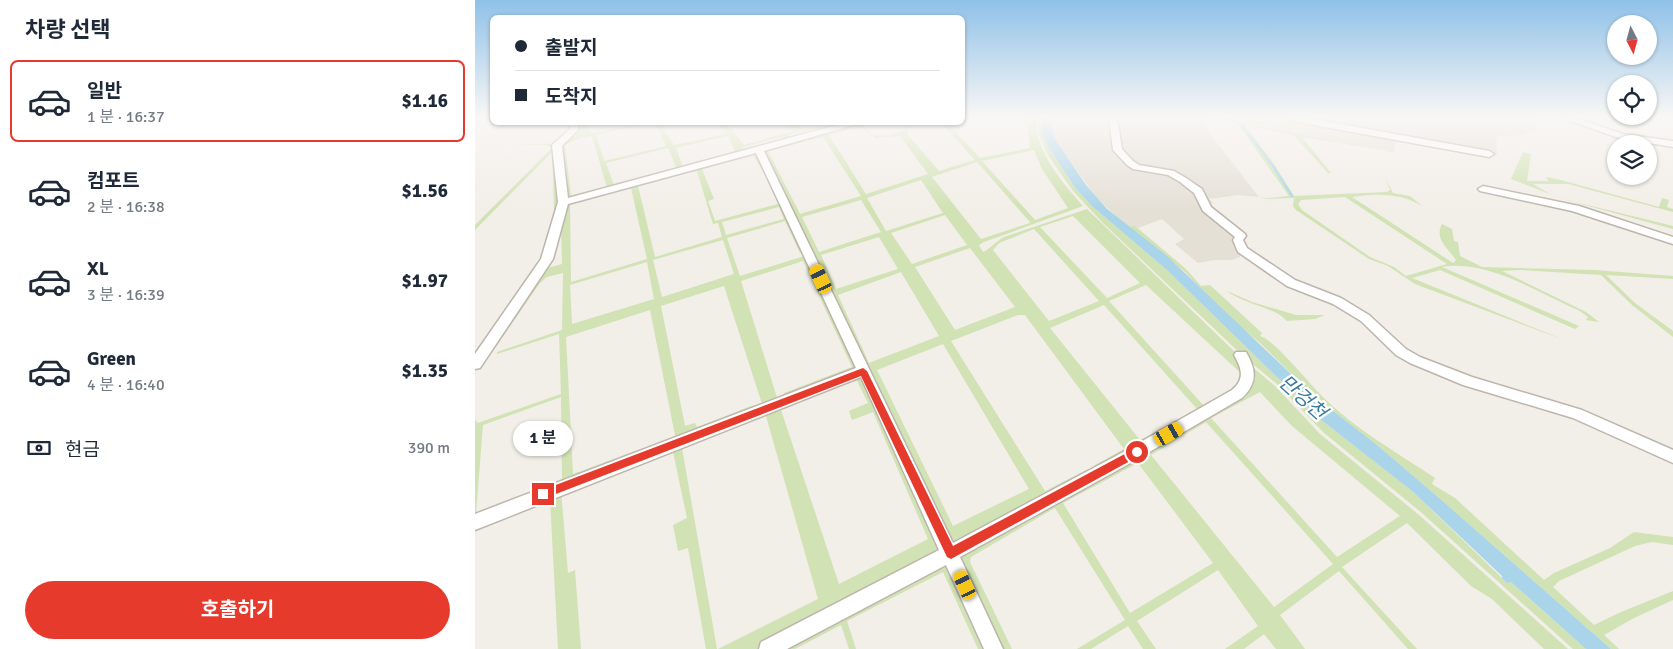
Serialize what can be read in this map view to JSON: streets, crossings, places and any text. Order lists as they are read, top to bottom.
{
  "water": ["만겅천"],
  "north": "bottom",
  "page": {
    "heading": "차량 선택",
    "banner": ["출발지", "도착지"],
    "list": [
      {
        "name": "일반",
        "note": "1 분 · 16:37",
        "value": "$1.16"
      },
      {
        "name": "컴포트",
        "note": "2 분 · 16:38",
        "value": "$1.56"
      },
      {
        "name": "XL",
        "note": "3 분 · 16:39",
        "value": "$1.97"
      },
      {
        "name": "Green",
        "note": "4 분 · 16:40",
        "value": "$1.35"
      }
    ],
    "pay": ["현금", "390 m"],
    "bubble": "1 분",
    "buttons": "호출하기"
  }
}
